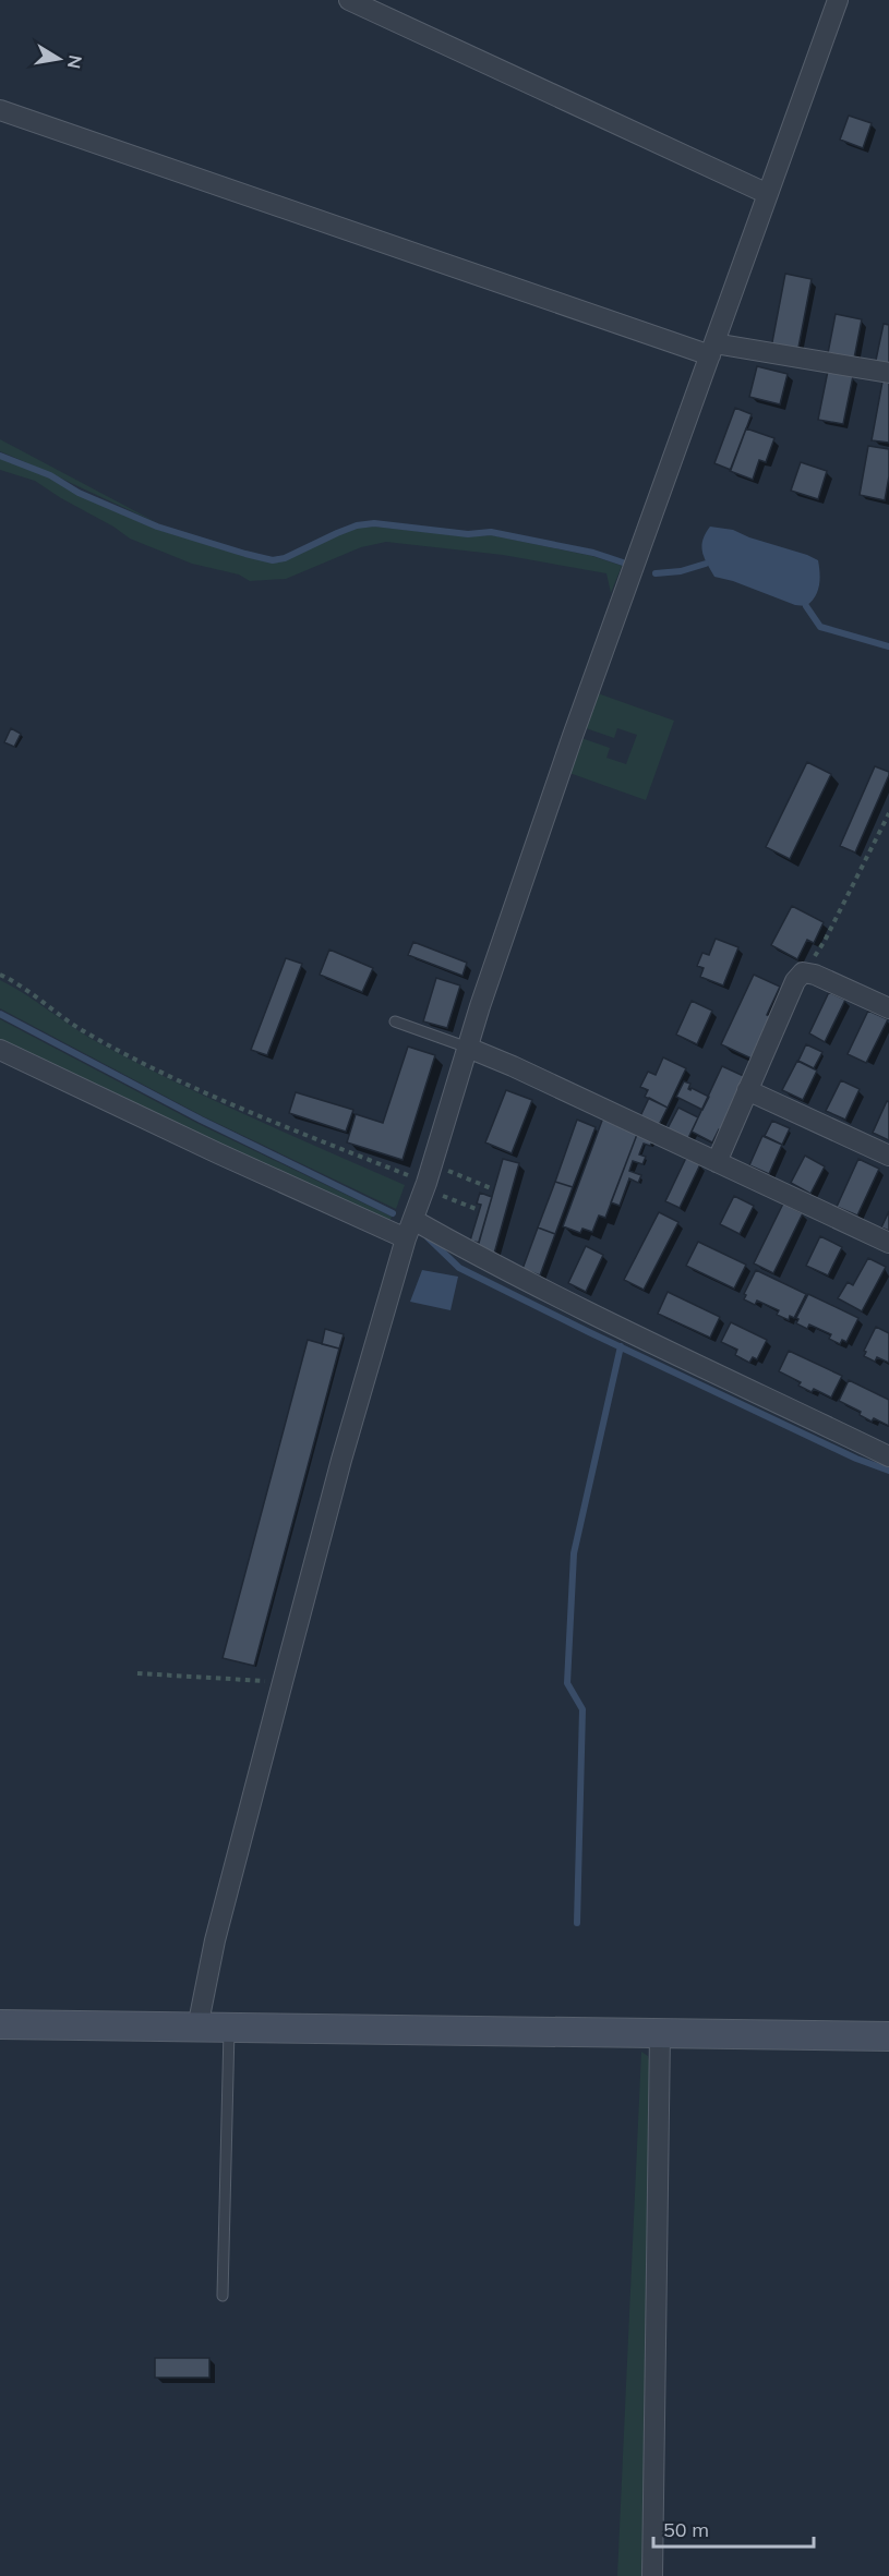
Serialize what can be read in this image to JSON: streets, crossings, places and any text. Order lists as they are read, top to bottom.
{
  "scale_bar": "50 m",
  "north": "right"
}
